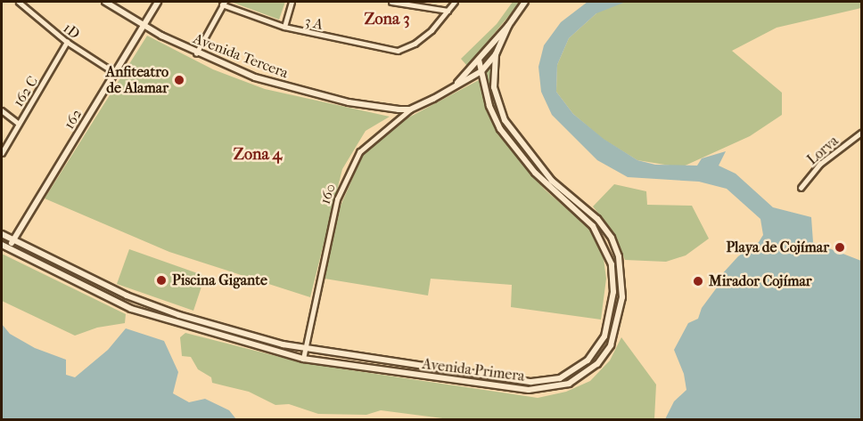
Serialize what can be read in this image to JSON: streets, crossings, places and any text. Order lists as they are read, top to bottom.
{
  "streets": {
    "street": [
      "3 A",
      "1D",
      "Avenida Tercera",
      "162 C",
      "162",
      "Lorva",
      "160",
      "Avenida Primera"
    ]
  },
  "crossings": [
    ["1D", "162 C"],
    ["1D", "162"],
    ["Avenida Tercera", "162"],
    ["Avenida Tercera", "160"],
    ["162", "Avenida Primera"],
    ["160", "Avenida Primera"]
  ],
  "districts": ["Zona 3", "Zona 4"],
  "places": [
    "Anfiteatro de Alamar",
    "Playa de Cojímar",
    "Piscina Gigante",
    "Mirador Cojímar"
  ]
}
